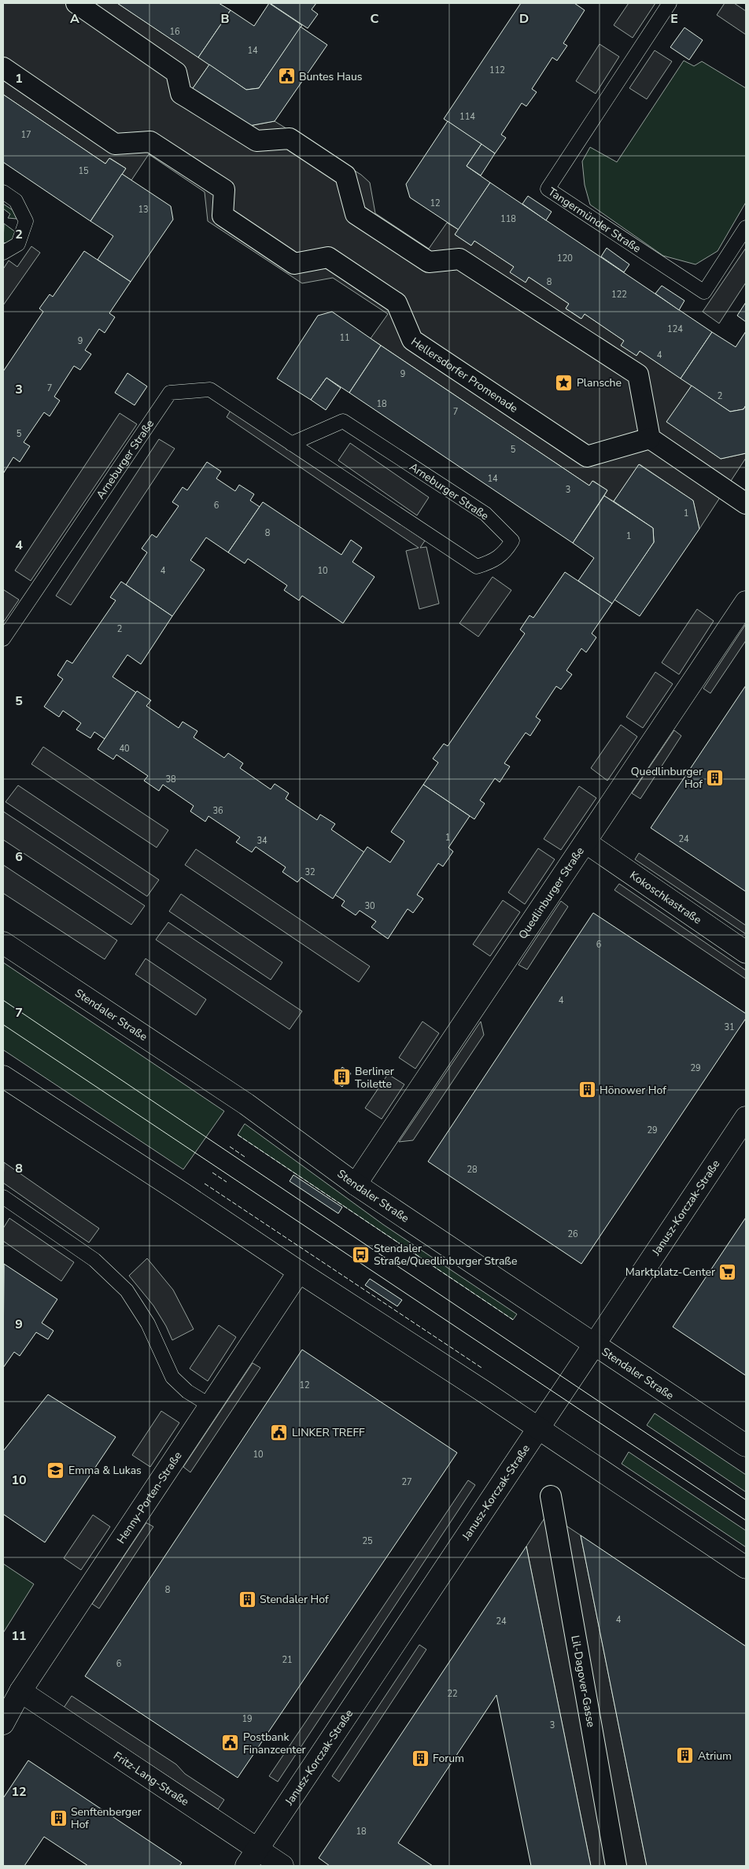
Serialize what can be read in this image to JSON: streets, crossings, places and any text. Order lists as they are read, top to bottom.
{
  "streets": {
    "street": [
      "Hellersdorfer Promenade",
      "Quedlinburger Straße",
      "Kokoschkastraße",
      "Stendaler Straße",
      "Janusz-Korczak-Straße",
      "Henny-Porten-Straße",
      "Lil-Dagover-Gasse",
      "Fritz-Lang-Straße"
    ],
    "lane": ["Tangermünder Straße", "Arneburger Straße"]
  },
  "crossings": [
    ["Quedlinburger Straße", "Kokoschkastraße"],
    ["Quedlinburger Straße", "Stendaler Straße"],
    ["Stendaler Straße", "Janusz-Korczak-Straße"],
    ["Janusz-Korczak-Straße", "Fritz-Lang-Straße"],
    ["Henny-Porten-Straße", "Fritz-Lang-Straße"]
  ],
  "places": {
    "public building": ["Buntes Haus", "LINKER TREFF", "Postbank Finanzcenter"],
    "place": ["Plansche"],
    "building": [
      "Quedlinburger Hof",
      "Berliner Toilette",
      "Hönower Hof",
      "Stendaler Hof",
      "Atrium",
      "Forum",
      "Senftenberger Hof"
    ],
    "bus stop": ["Stendaler Straße/Quedlinburger Straße"],
    "supermarket": ["Marktplatz-Center"],
    "school or university": ["Emma & Lukas"]
  },
  "house_numbers": [
    "16",
    "14",
    "112",
    "114",
    "17",
    "15",
    "12",
    "13",
    "118",
    "120",
    "8",
    "122",
    "124",
    "11",
    "9",
    "4",
    "9",
    "7",
    "2",
    "18",
    "7",
    "5",
    "5",
    "14",
    "3",
    "6",
    "1",
    "8",
    "1",
    "4",
    "10",
    "2",
    "40",
    "38",
    "36",
    "1",
    "24",
    "34",
    "32",
    "30",
    "6",
    "4",
    "31",
    "29",
    "29",
    "28",
    "26",
    "12",
    "10",
    "27",
    "25",
    "8",
    "4",
    "24",
    "21",
    "6",
    "22",
    "19",
    "3",
    "18"
  ],
  "grid": {
    "columns": [
      "A",
      "B",
      "C",
      "D",
      "E"
    ],
    "rows": [
      "1",
      "2",
      "3",
      "4",
      "5",
      "6",
      "7",
      "8",
      "9",
      "10",
      "11",
      "12"
    ]
  }
}
